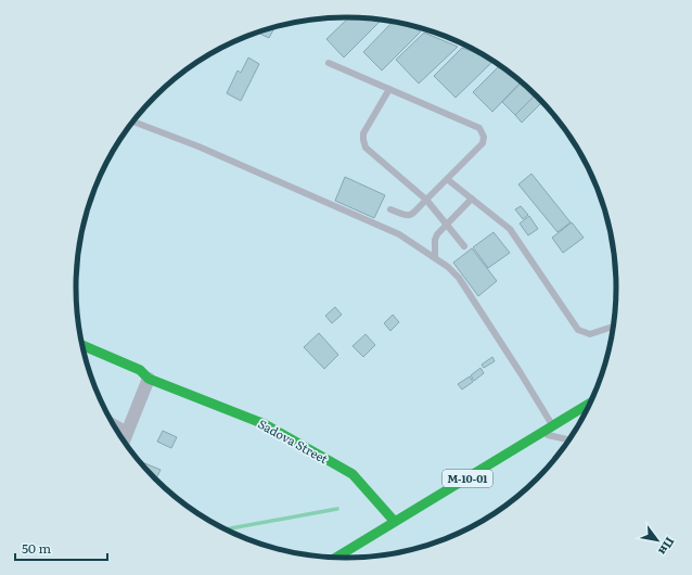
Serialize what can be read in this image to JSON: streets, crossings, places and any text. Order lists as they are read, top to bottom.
{
  "streets": {
    "main road": ["Sadova Street", "М-10-01"]
  },
  "crossings": [
    ["Sadova Street", "М-10-01"]
  ],
  "scale_bar": "50 m",
  "north": "bottom right"
}
